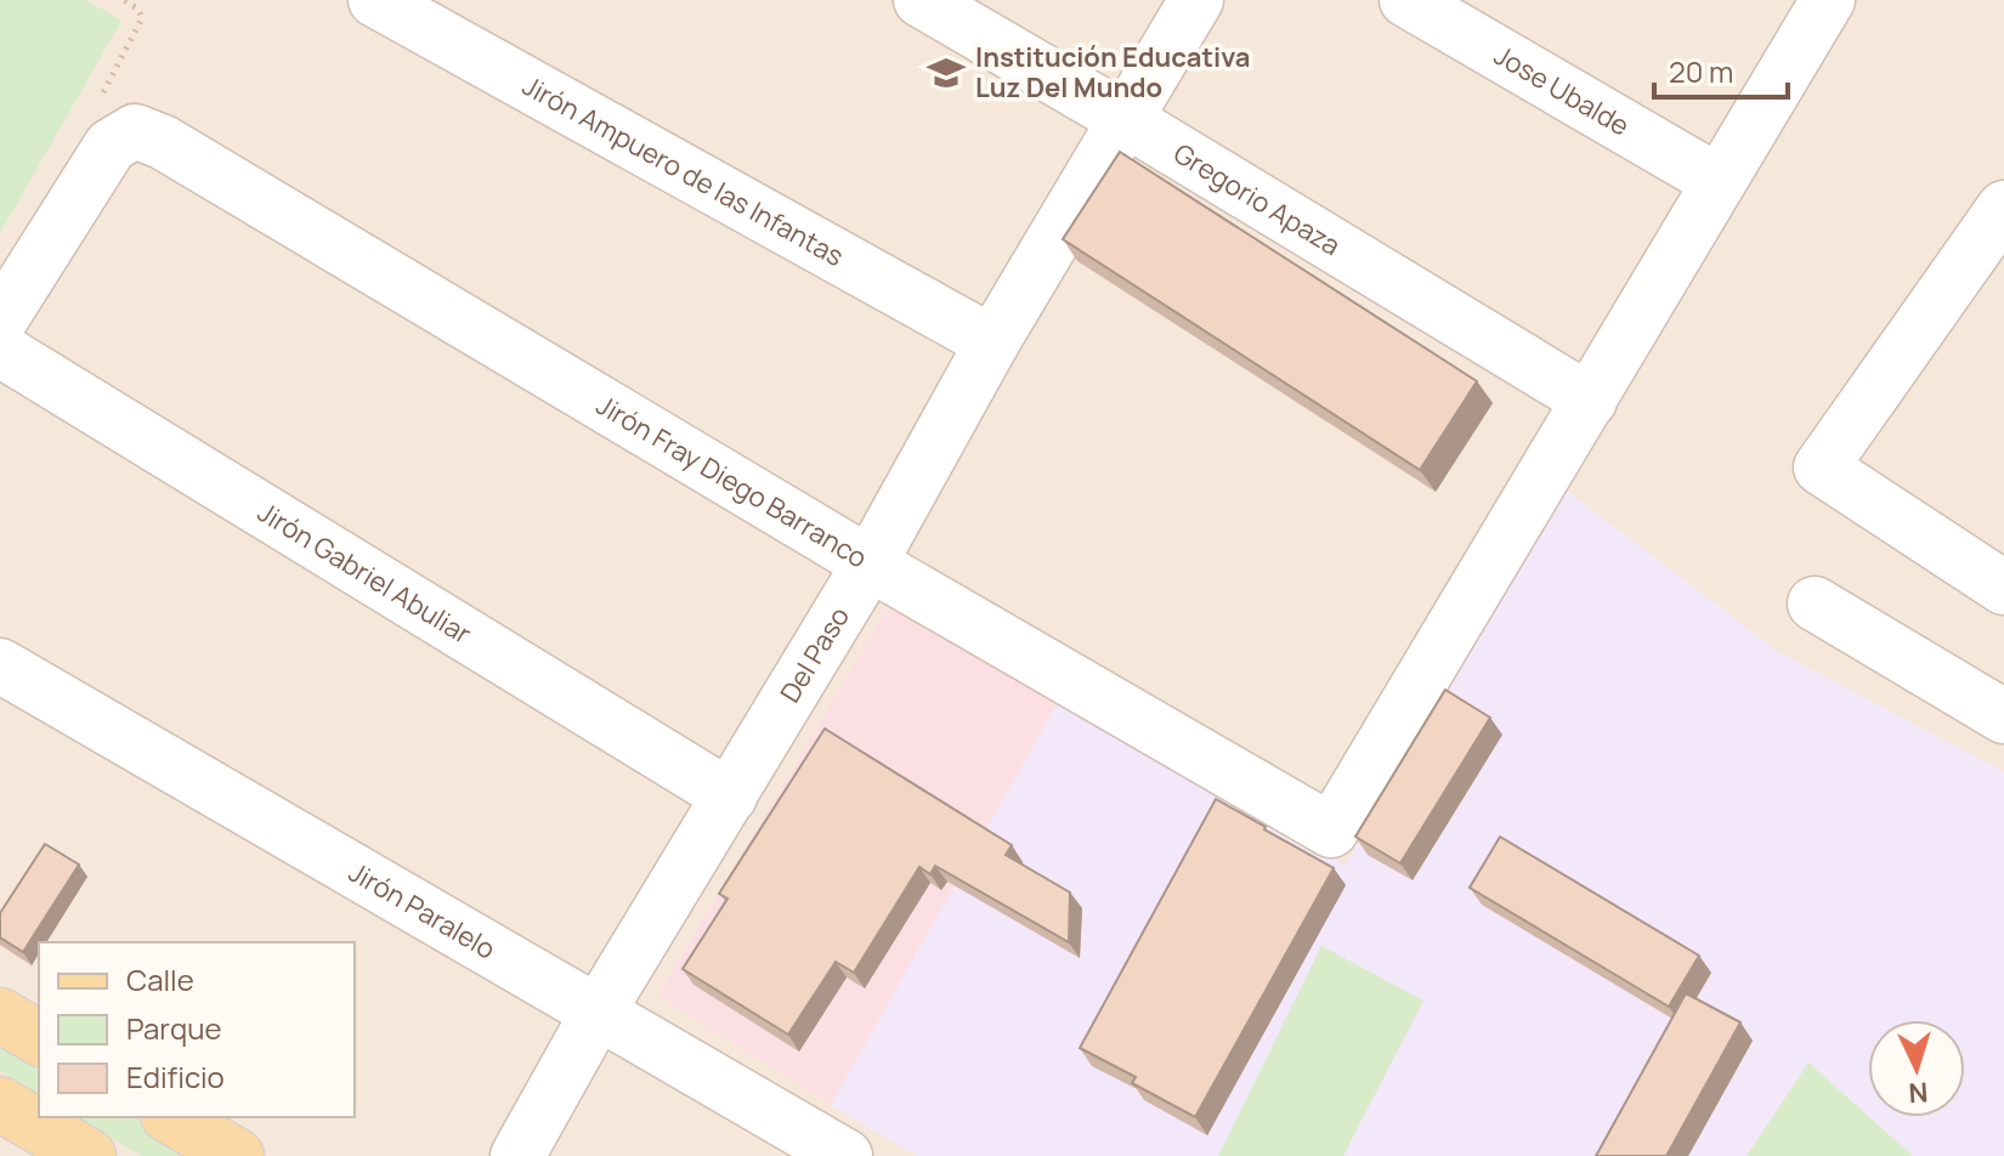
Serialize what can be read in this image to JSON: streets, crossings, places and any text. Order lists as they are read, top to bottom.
{
  "streets": {
    "street": [
      "Jose Ubalde",
      "Jirón Ampuero de las Infantas",
      "Gregorio Apaza",
      "Jirón Fray Diego Barranco",
      "Jirón Gabriel Abuliar",
      "Del Paso",
      "Jirón Paralelo"
    ]
  },
  "crossings": [
    ["Jirón Ampuero de las Infantas", "Del Paso"],
    ["Gregorio Apaza", "Jirón Fray Diego Barranco"],
    ["Gregorio Apaza", "Del Paso"],
    ["Jirón Fray Diego Barranco", "Del Paso"],
    ["Jirón Gabriel Abuliar", "Del Paso"],
    ["Del Paso", "Jirón Paralelo"]
  ],
  "places": {
    "school or university": ["Institución Educativa Luz Del Mundo"]
  },
  "legend": ["Calle", "Parque", "Edificio"],
  "scale_bar": "20 m",
  "north": "bottom"
}
